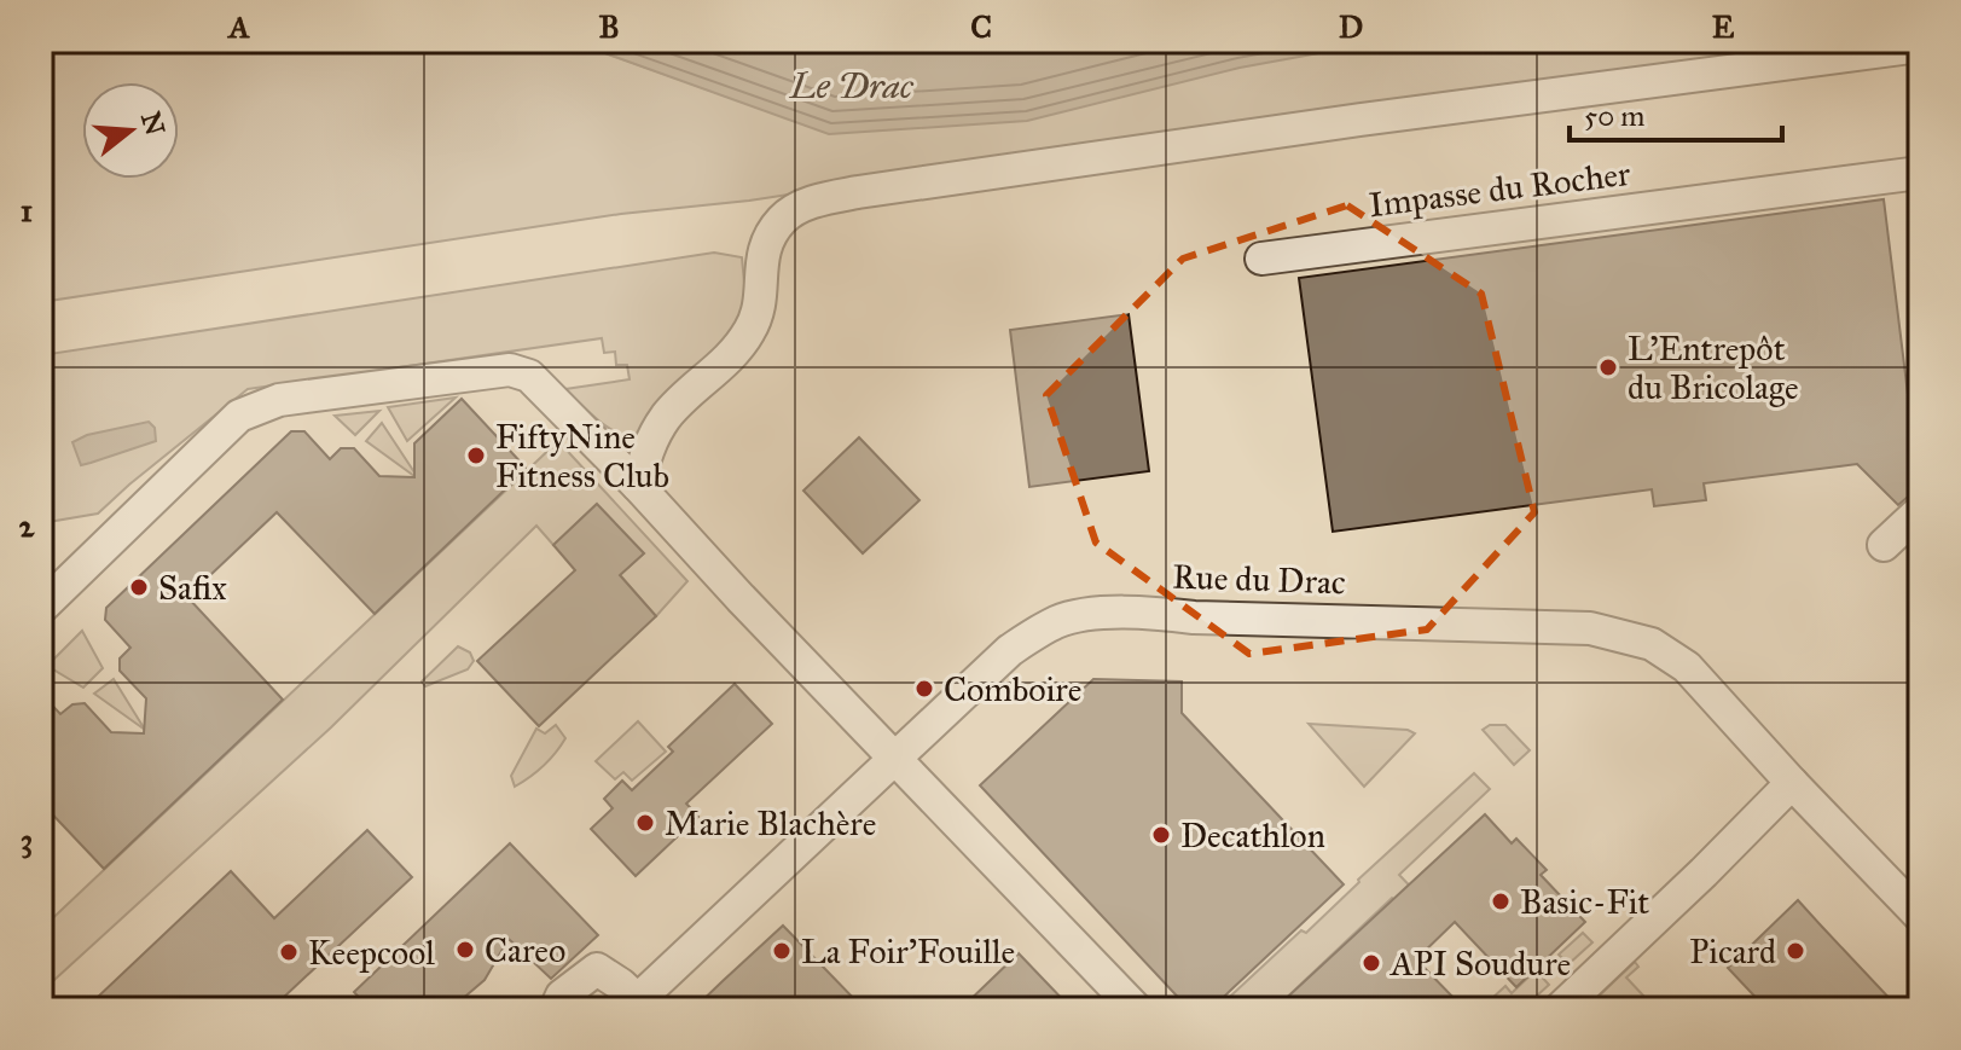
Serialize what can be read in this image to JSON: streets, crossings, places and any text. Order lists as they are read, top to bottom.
{
  "streets": {
    "street": ["Impasse du Rocher", "Rue du Drac"]
  },
  "water": ["Le Drac"],
  "places": [
    "L'Entrepôt du Bricolage",
    "FiftyNine Fitness Club",
    "Safix",
    "Comboire",
    "Marie Blachère",
    "Decathlon",
    "Basic-Fit",
    "Careo",
    "La Foir'Fouille",
    "Picard",
    "Keepcool",
    "API Soudure"
  ],
  "scale_bar": "50 m",
  "north": "right",
  "grid": {
    "columns": [
      "A",
      "B",
      "C",
      "D",
      "E"
    ],
    "rows": ["1", "2", "3"]
  }
}
